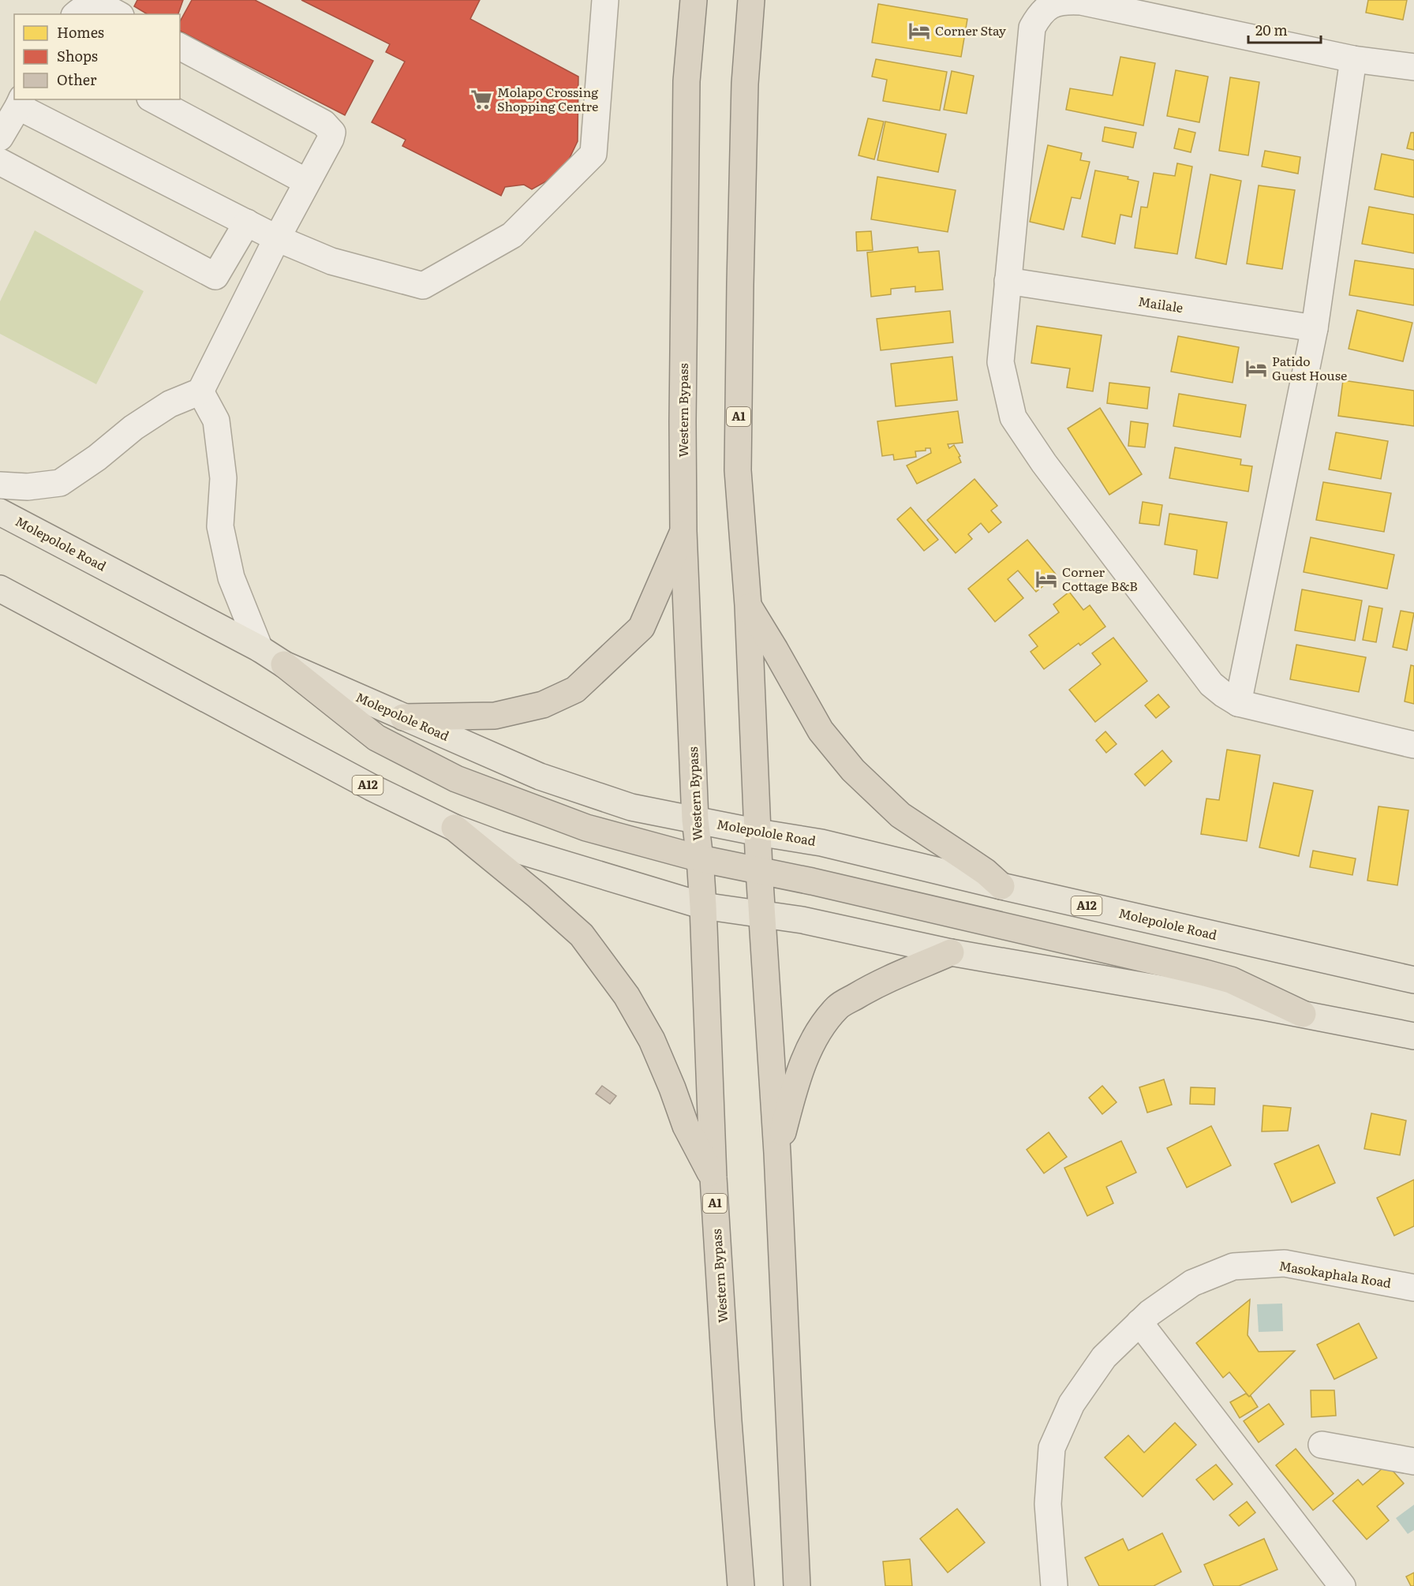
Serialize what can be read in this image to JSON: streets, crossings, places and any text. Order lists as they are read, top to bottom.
{
  "streets": {
    "highway": ["Western Bypass", "A1"],
    "main road": ["Molepolole Road", "A12"],
    "street": ["Mailale", "Masokaphala Road"]
  },
  "crossings": [
    ["Western Bypass", "Molepolole Road"],
    ["Western Bypass", "A12"],
    ["A1", "Molepolole Road"],
    ["A1", "A12"]
  ],
  "places": {
    "hotel": ["Corner Stay", "Patido Guest House", "Corner Cottage B&B"],
    "supermarket": ["Molapo Crossing Shopping Centre"]
  },
  "legend": ["Homes", "Shops", "Other"],
  "scale_bar": "20 m"
}
